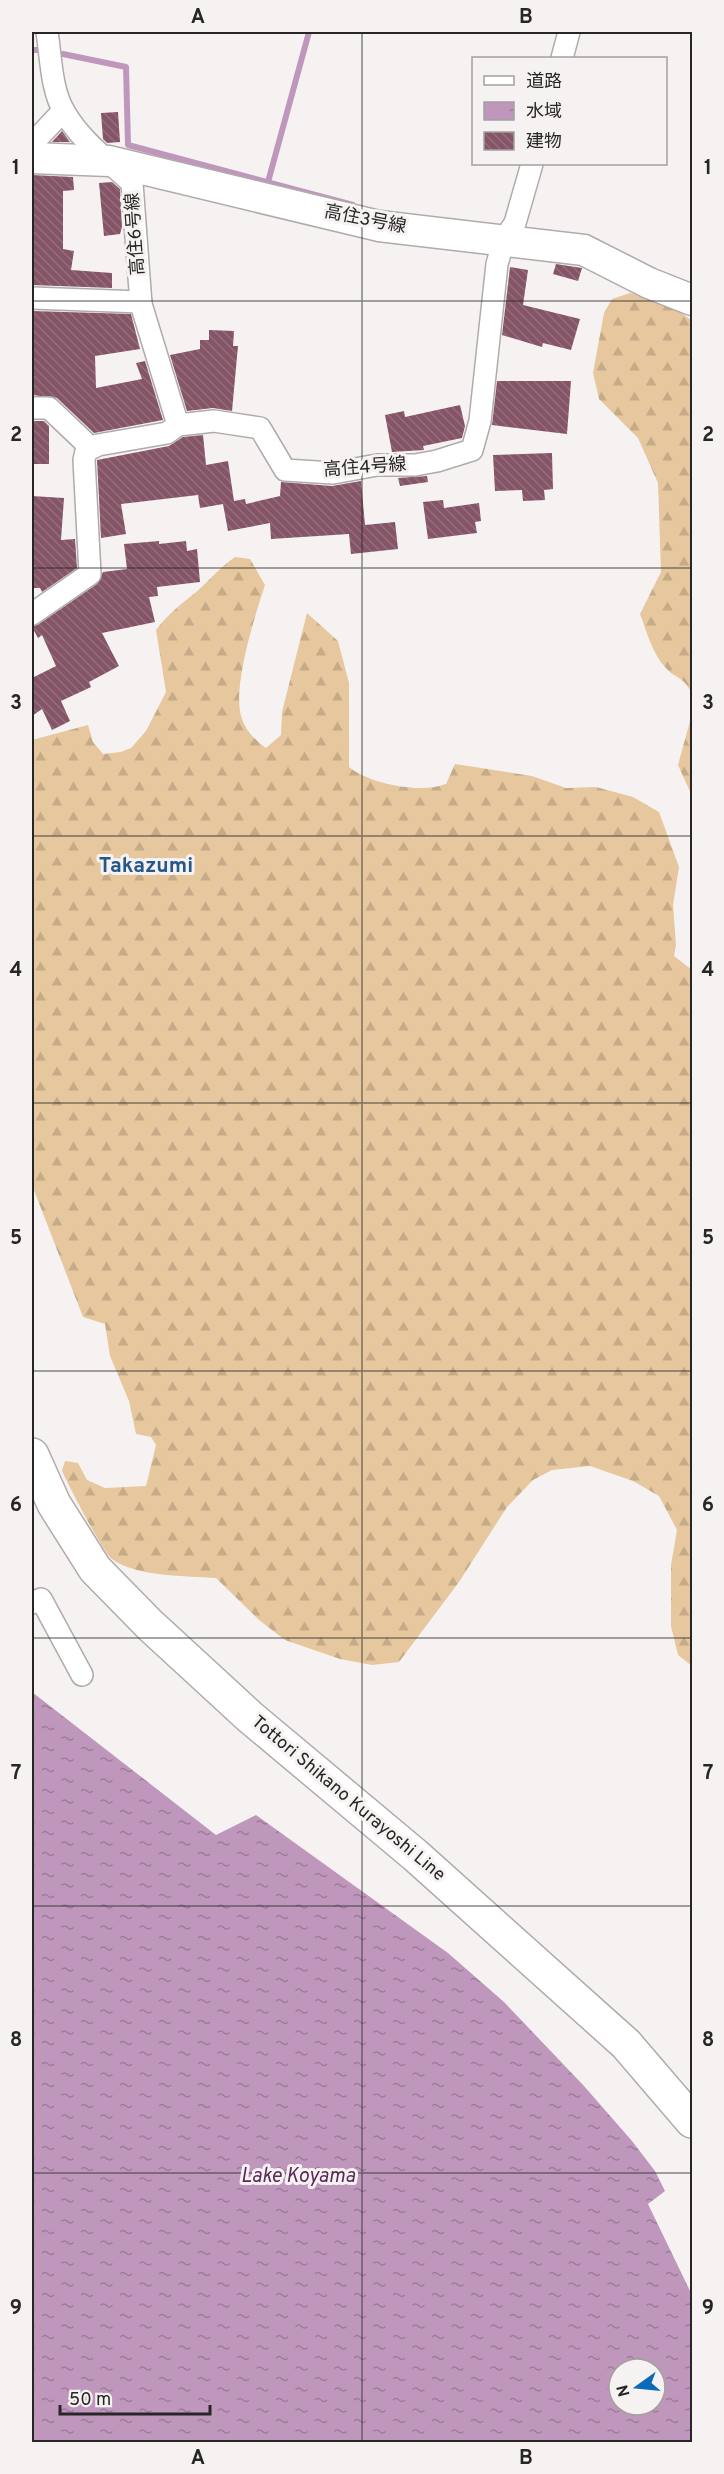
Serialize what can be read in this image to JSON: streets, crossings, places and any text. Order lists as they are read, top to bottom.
{
  "streets": {
    "main road": ["Tottori Shikano Kurayoshi Line"],
    "street": ["高住3号線", "高住6号線", "高住4号線"]
  },
  "crossings": [
    ["高住3号線", "高住6号線"],
    ["高住3号線", "高住4号線"],
    ["高住6号線", "高住4号線"]
  ],
  "districts": ["Takazumi"],
  "water": ["Lake Koyama"],
  "legend": ["道路", "水域", "建物"],
  "scale_bar": "50 m",
  "north": "left",
  "grid": {
    "columns": ["A", "B"],
    "rows": [
      "1",
      "2",
      "3",
      "4",
      "5",
      "6",
      "7",
      "8",
      "9"
    ]
  }
}
